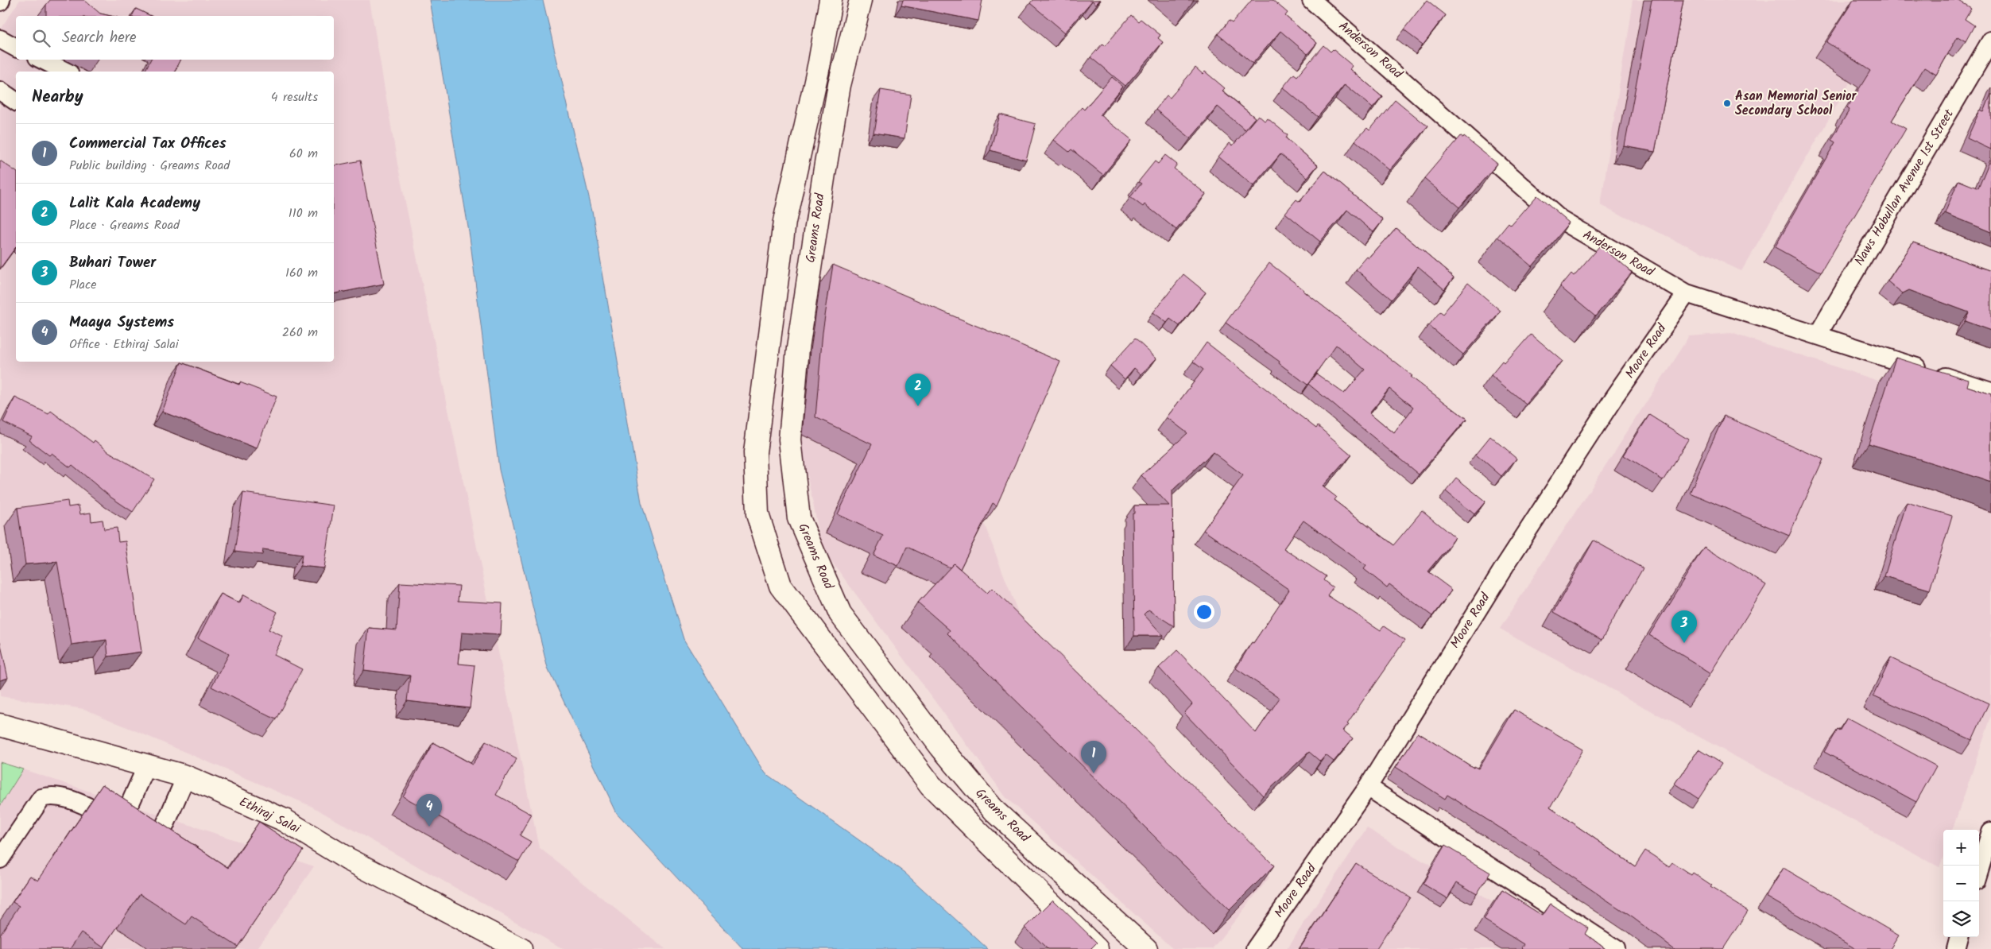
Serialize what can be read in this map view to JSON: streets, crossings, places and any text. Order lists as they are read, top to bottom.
{
  "streets": {
    "main road": ["Greams Road", "Ethiraj Salai"],
    "street": ["Anderson Road", "Naws Habullan Avenue 1st Street", "Moore Road"]
  },
  "crossings": [
    ["Anderson Road", "Naws Habullan Avenue 1st Street"],
    ["Anderson Road", "Moore Road"]
  ],
  "places": ["Asan Memorial Senior Secondary School"],
  "page": {
    "search": "Search here",
    "heading": ["Nearby", "4 results"],
    "list": [
      {
        "mark": "1",
        "name": "Commercial Tax Offices",
        "note": "Public building · Greams Road",
        "value": "60 m"
      },
      {
        "mark": "2",
        "name": "Lalit Kala Academy",
        "note": "Place · Greams Road",
        "value": "110 m"
      },
      {
        "mark": "3",
        "name": "Buhari Tower",
        "note": "Place",
        "value": "160 m"
      },
      {
        "mark": "4",
        "name": "Maaya Systems",
        "note": "Office · Ethiraj Salai",
        "value": "260 m"
      }
    ],
    "pins": [
      "2",
      "3",
      "1",
      "4"
    ],
    "map_buttons": ["+", "−"]
  }
}
